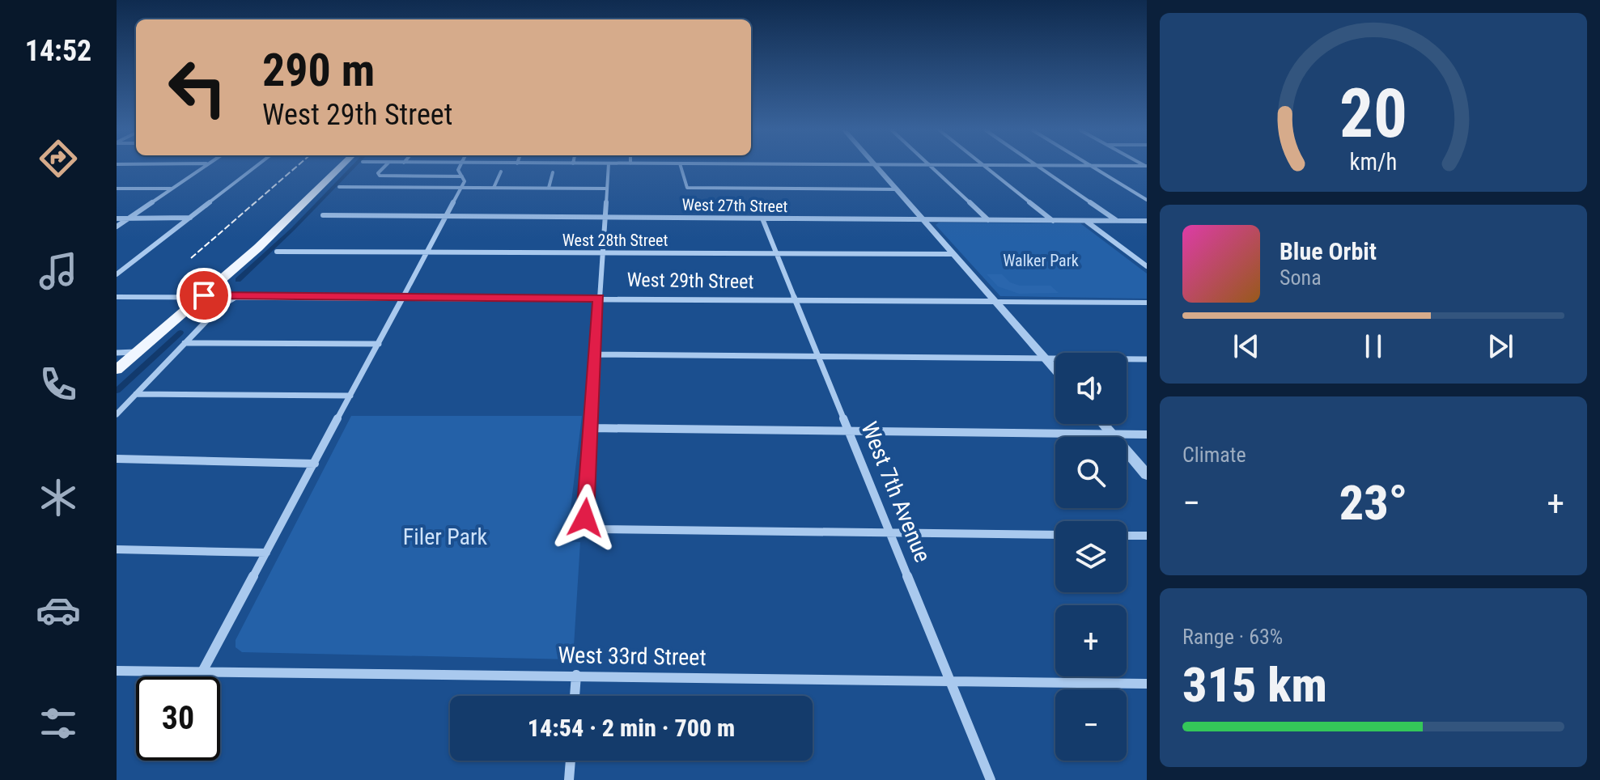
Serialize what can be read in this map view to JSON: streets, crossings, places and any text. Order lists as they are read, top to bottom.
{
  "streets": {
    "street": [
      "West 27th Street",
      "West 28th Street",
      "West 29th Street",
      "West 7th Avenue",
      "West 33rd Street"
    ]
  },
  "crossings": [
    ["West 27th Street", "West 7th Avenue"],
    ["West 28th Street", "West 7th Avenue"],
    ["West 29th Street", "West 7th Avenue"],
    ["West 7th Avenue", "West 33rd Street"]
  ],
  "parks": ["Walker Park", "Filer Park"],
  "page": {
    "tabs": "14:52",
    "turn": ["290 m", "West 29th Street"],
    "song": ["Blue Orbit", "Sona"],
    "map_buttons": ["+", "−"],
    "tile": [
      "Climate",
      ["Range · 63%", "315 km"]
    ],
    "heat": ["−", "23°", "+"],
    "limit": "30",
    "trip": "14:54 · 2 min · 700 m",
    "gauge": ["20", "km/h"]
  }
}
